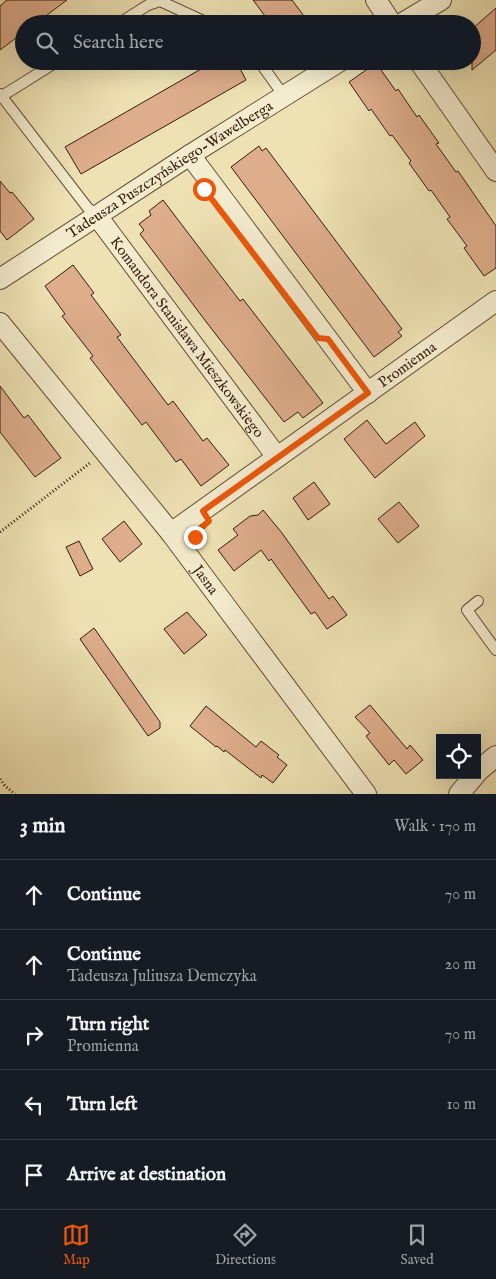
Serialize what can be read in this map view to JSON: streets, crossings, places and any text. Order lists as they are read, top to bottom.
{
  "streets": {
    "street": [
      "Tadeusza Puszczyńskiego-Wawelberga",
      "Komandora Stanisława Mieszkowskiego",
      "Promienna",
      "Jasna"
    ]
  },
  "crossings": [
    ["Tadeusza Puszczyńskiego-Wawelberga", "Komandora Stanisława Mieszkowskiego"],
    ["Komandora Stanisława Mieszkowskiego", "Promienna"],
    ["Promienna", "Jasna"]
  ],
  "page": {
    "search": "Search here",
    "heading": ["3 min", "Walk · 170 m"],
    "list": [
      ["Continue", "70 m"],
      ["Continue", "Tadeusza Juliusza Demczyka", "20 m"],
      ["Turn right", "Promienna", "70 m"],
      ["Turn left", "10 m"],
      "Arrive at destination"
    ],
    "nav": ["Map", "Directions", "Saved"]
  }
}
